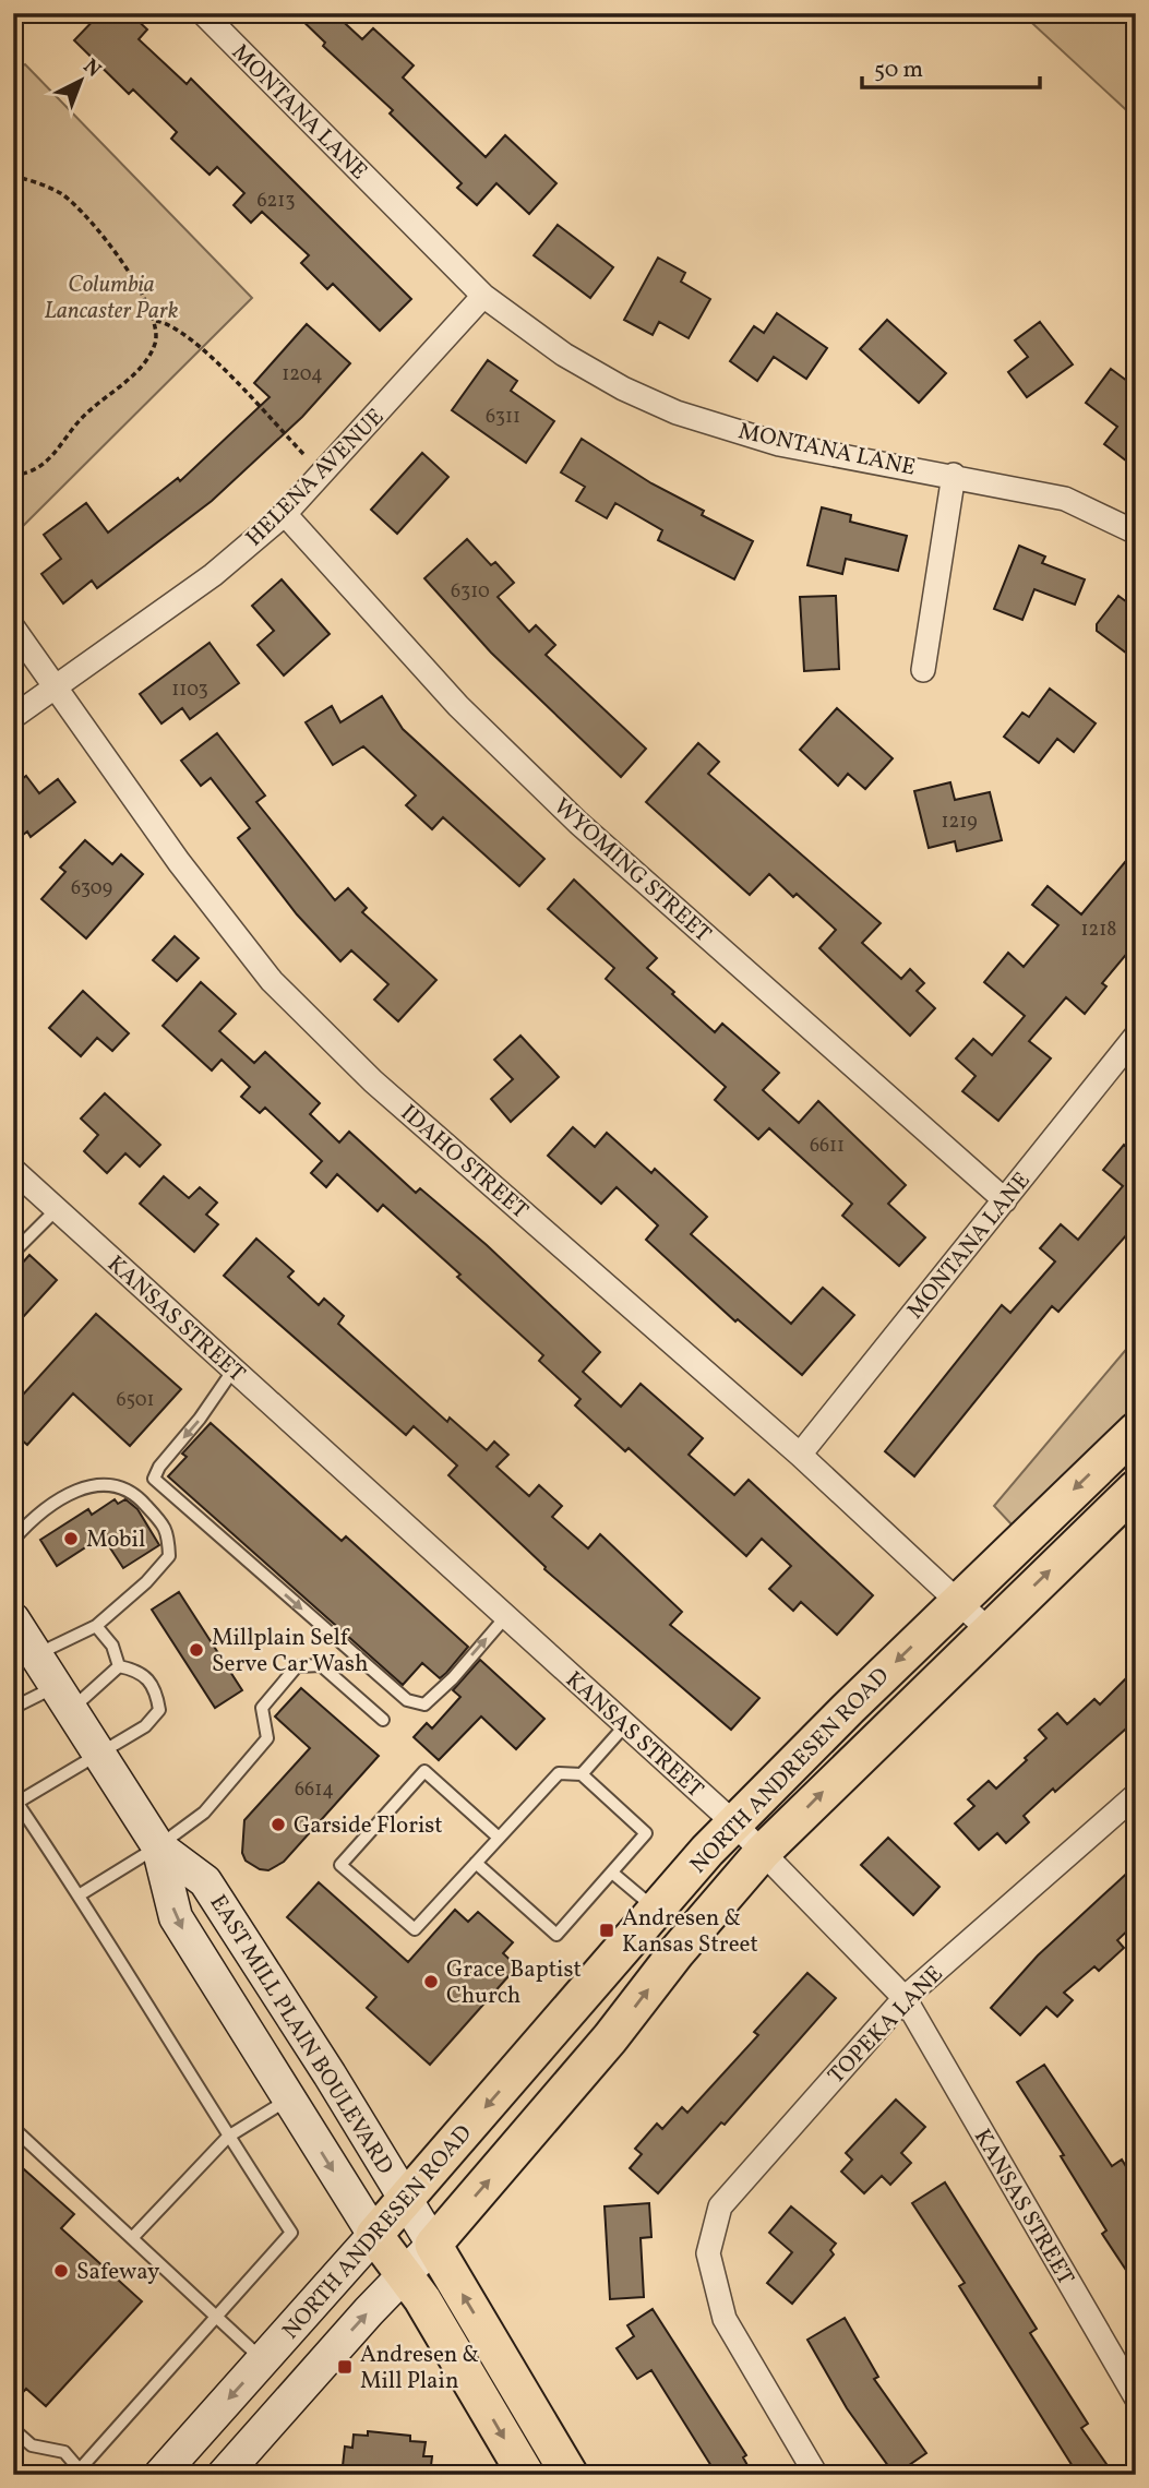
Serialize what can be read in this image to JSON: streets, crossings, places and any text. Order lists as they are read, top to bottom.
{
  "streets": {
    "main road": ["NORTH ANDRESEN ROAD", "EAST MILL PLAIN BOULEVARD"],
    "street": [
      "MONTANA LANE",
      "HELENA AVENUE",
      "WYOMING STREET",
      "IDAHO STREET",
      "KANSAS STREET",
      "TOPEKA LANE"
    ]
  },
  "crossings": [
    ["MONTANA LANE", "HELENA AVENUE"],
    ["MONTANA LANE", "WYOMING STREET"],
    ["MONTANA LANE", "IDAHO STREET"],
    ["HELENA AVENUE", "WYOMING STREET"],
    ["HELENA AVENUE", "IDAHO STREET"],
    ["IDAHO STREET", "NORTH ANDRESEN ROAD"],
    ["KANSAS STREET", "NORTH ANDRESEN ROAD"],
    ["KANSAS STREET", "TOPEKA LANE"],
    ["NORTH ANDRESEN ROAD", "EAST MILL PLAIN BOULEVARD"]
  ],
  "parks": ["Columbia Lancaster Park"],
  "places": {
    "other": [
      "Mobil",
      "Millplain Self Serve Car Wash",
      "Garside Florist",
      "Grace Baptist Church",
      "Safeway"
    ],
    "transit": ["Andresen & Kansas Street", "Andresen & Mill Plain"]
  },
  "house_numbers": [
    "6213",
    "1204",
    "6311",
    "6310",
    "1103",
    "1219",
    "6309",
    "1218",
    "6611",
    "6501",
    "6614"
  ],
  "scale_bar": "50 m",
  "north": "top right"
}
